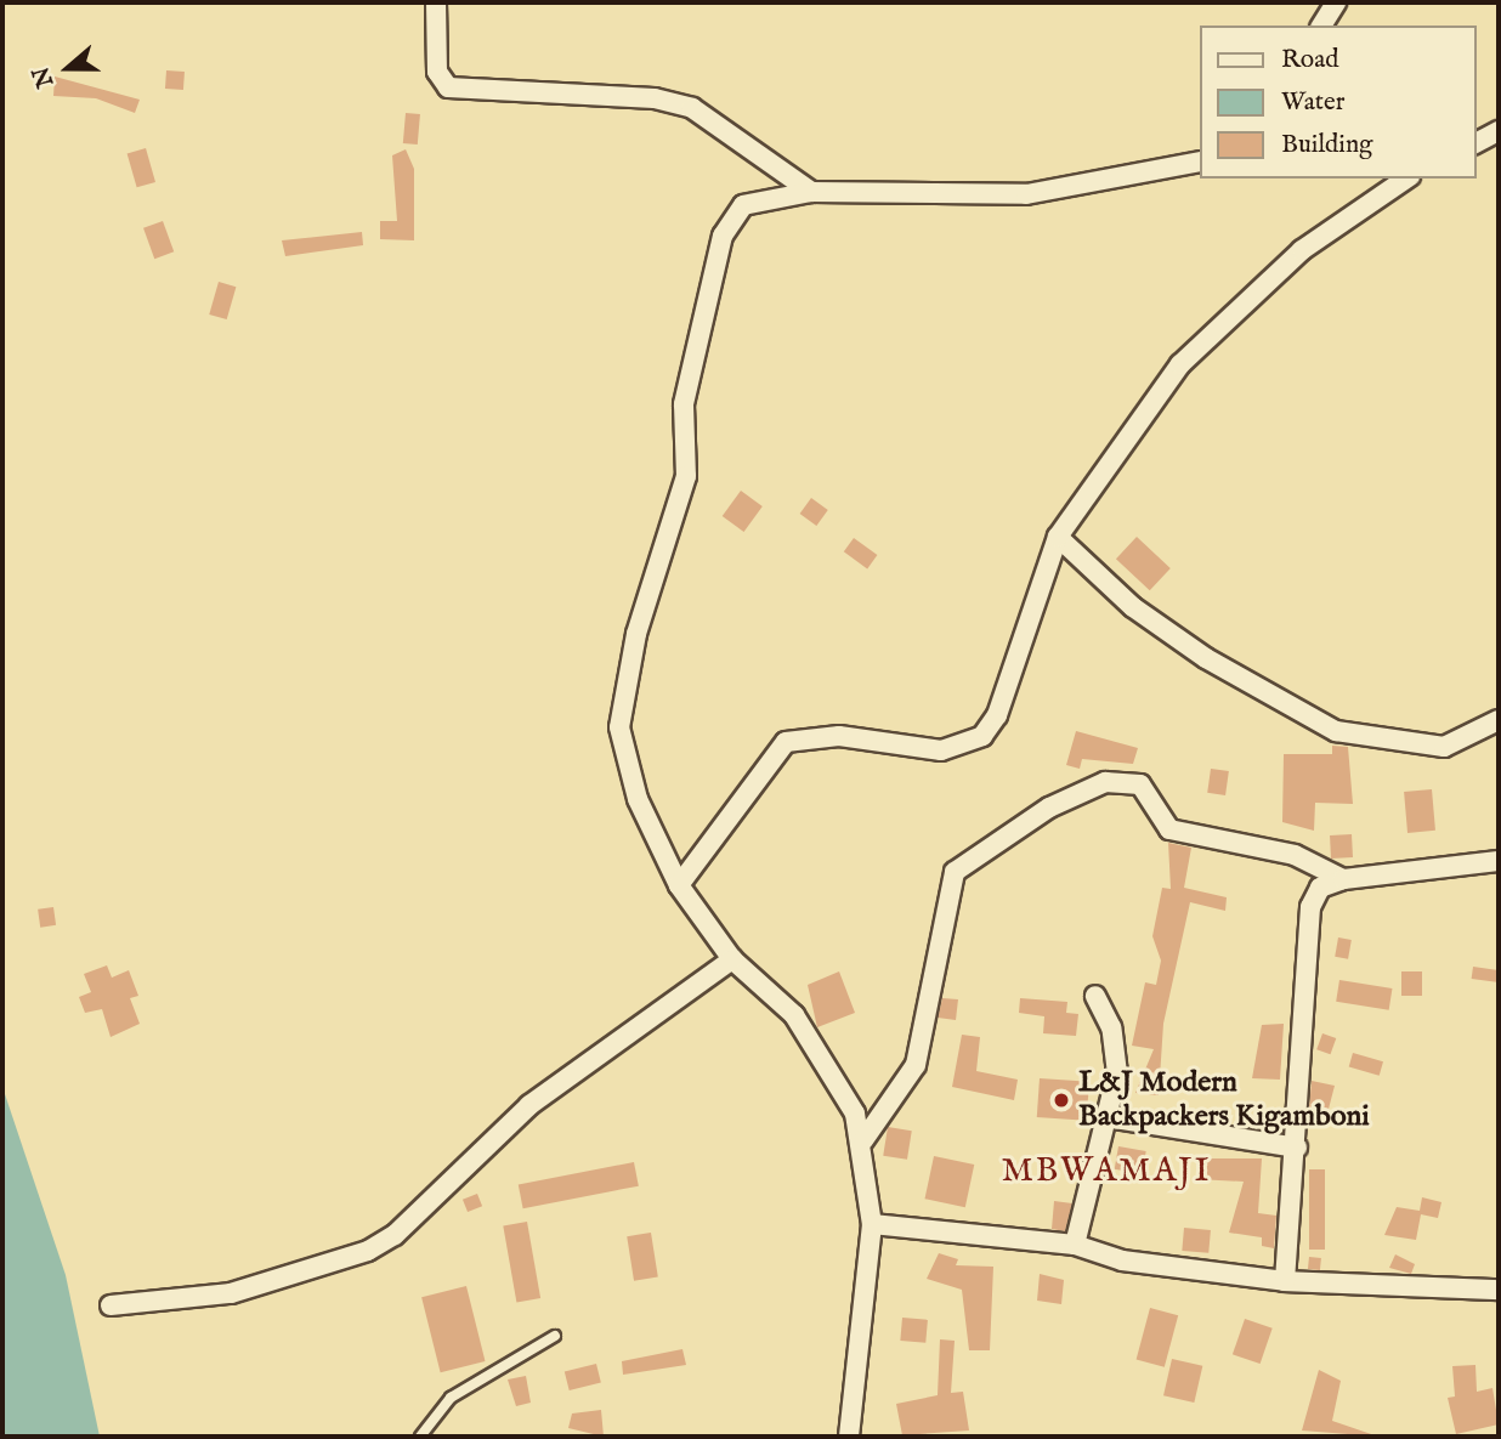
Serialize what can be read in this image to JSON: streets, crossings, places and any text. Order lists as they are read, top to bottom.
{
  "districts": ["MBWAMAJI"],
  "places": ["L&J Modern Backpackers Kigamboni"],
  "legend": ["Road", "Water", "Building"],
  "north": "left"
}
